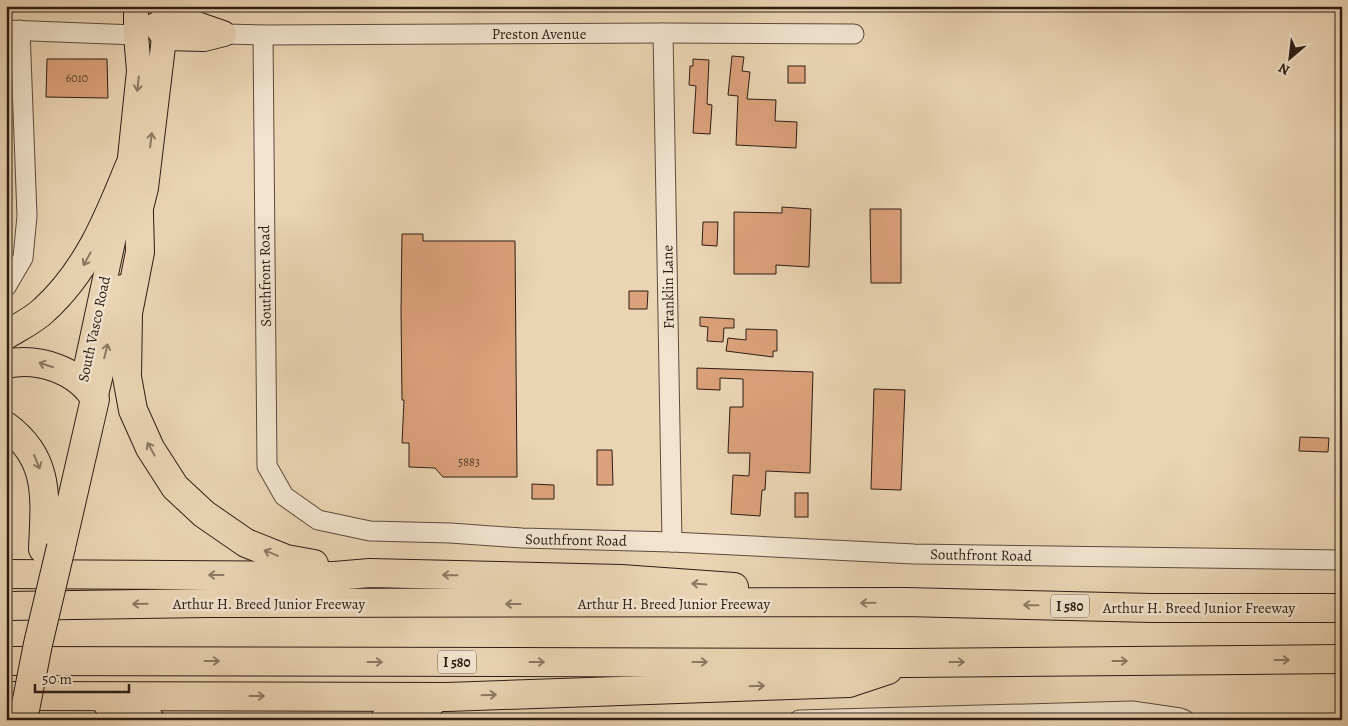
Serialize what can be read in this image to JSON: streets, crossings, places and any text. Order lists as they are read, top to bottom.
{
  "streets": {
    "highway": ["South Vasco Road", "Arthur H. Breed Junior Freeway", "I 580"],
    "street": ["Preston Avenue", "Southfront Road", "Franklin Lane"]
  },
  "crossings": [
    ["Preston Avenue", "Southfront Road"],
    ["Preston Avenue", "Franklin Lane"],
    ["Southfront Road", "Franklin Lane"],
    ["South Vasco Road", "I 580"]
  ],
  "house_numbers": ["6010", "5883"],
  "scale_bar": "50 m",
  "north": "bottom left"
}
